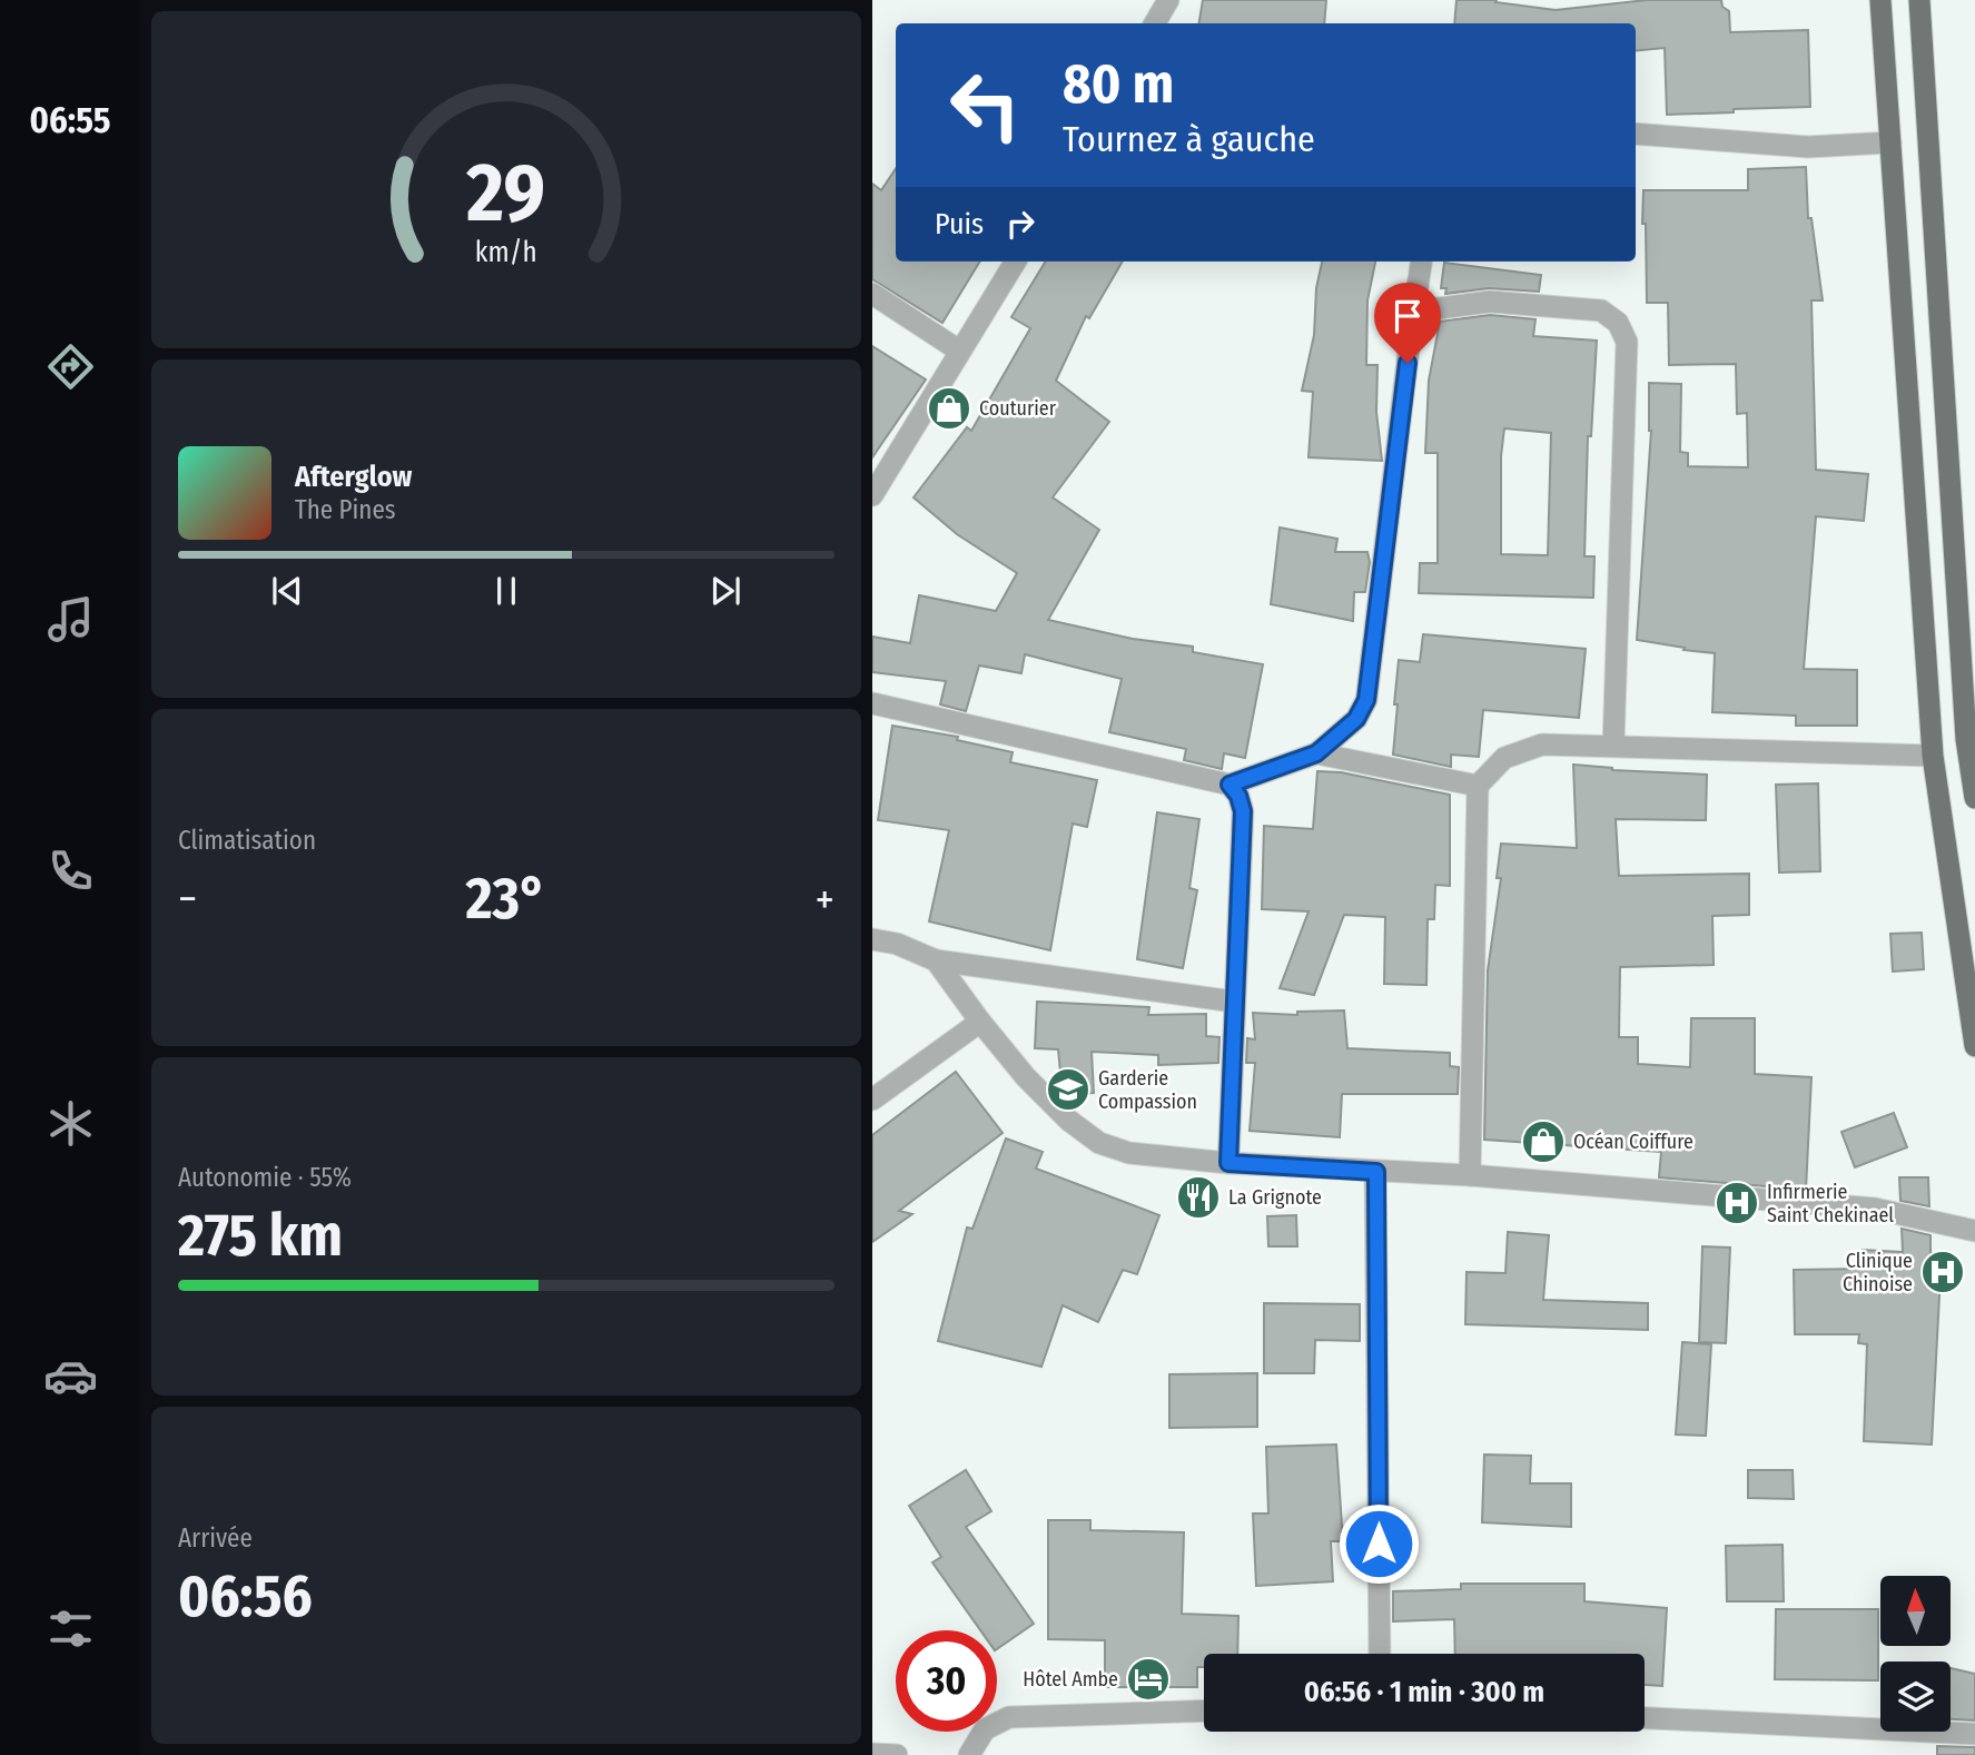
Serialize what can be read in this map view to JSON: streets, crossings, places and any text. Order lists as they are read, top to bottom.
{
  "places": {
    "shop": ["Couturier", "Océan Coiffure"],
    "school or university": ["Garderie Compassion"],
    "restaurant": ["La Grignote"],
    "hospital": ["Infirmerie Saint Chekinael", "Clinique Chinoise"],
    "hotel": ["Hôtel Ambe"]
  },
  "north": "top",
  "page": {
    "tabs": "06:55",
    "turn": ["80 m", "Tournez à gauche"],
    "then": "Puis",
    "song": ["Afterglow", "The Pines"],
    "tile": [
      "Climatisation",
      ["Autonomie · 55%", "275 km"],
      ["Arrivée", "06:56"]
    ],
    "heat": ["−", "23°", "+"],
    "limit": "30",
    "trip": "06:56 · 1 min · 300 m",
    "gauge": ["29", "km/h"]
  }
}
